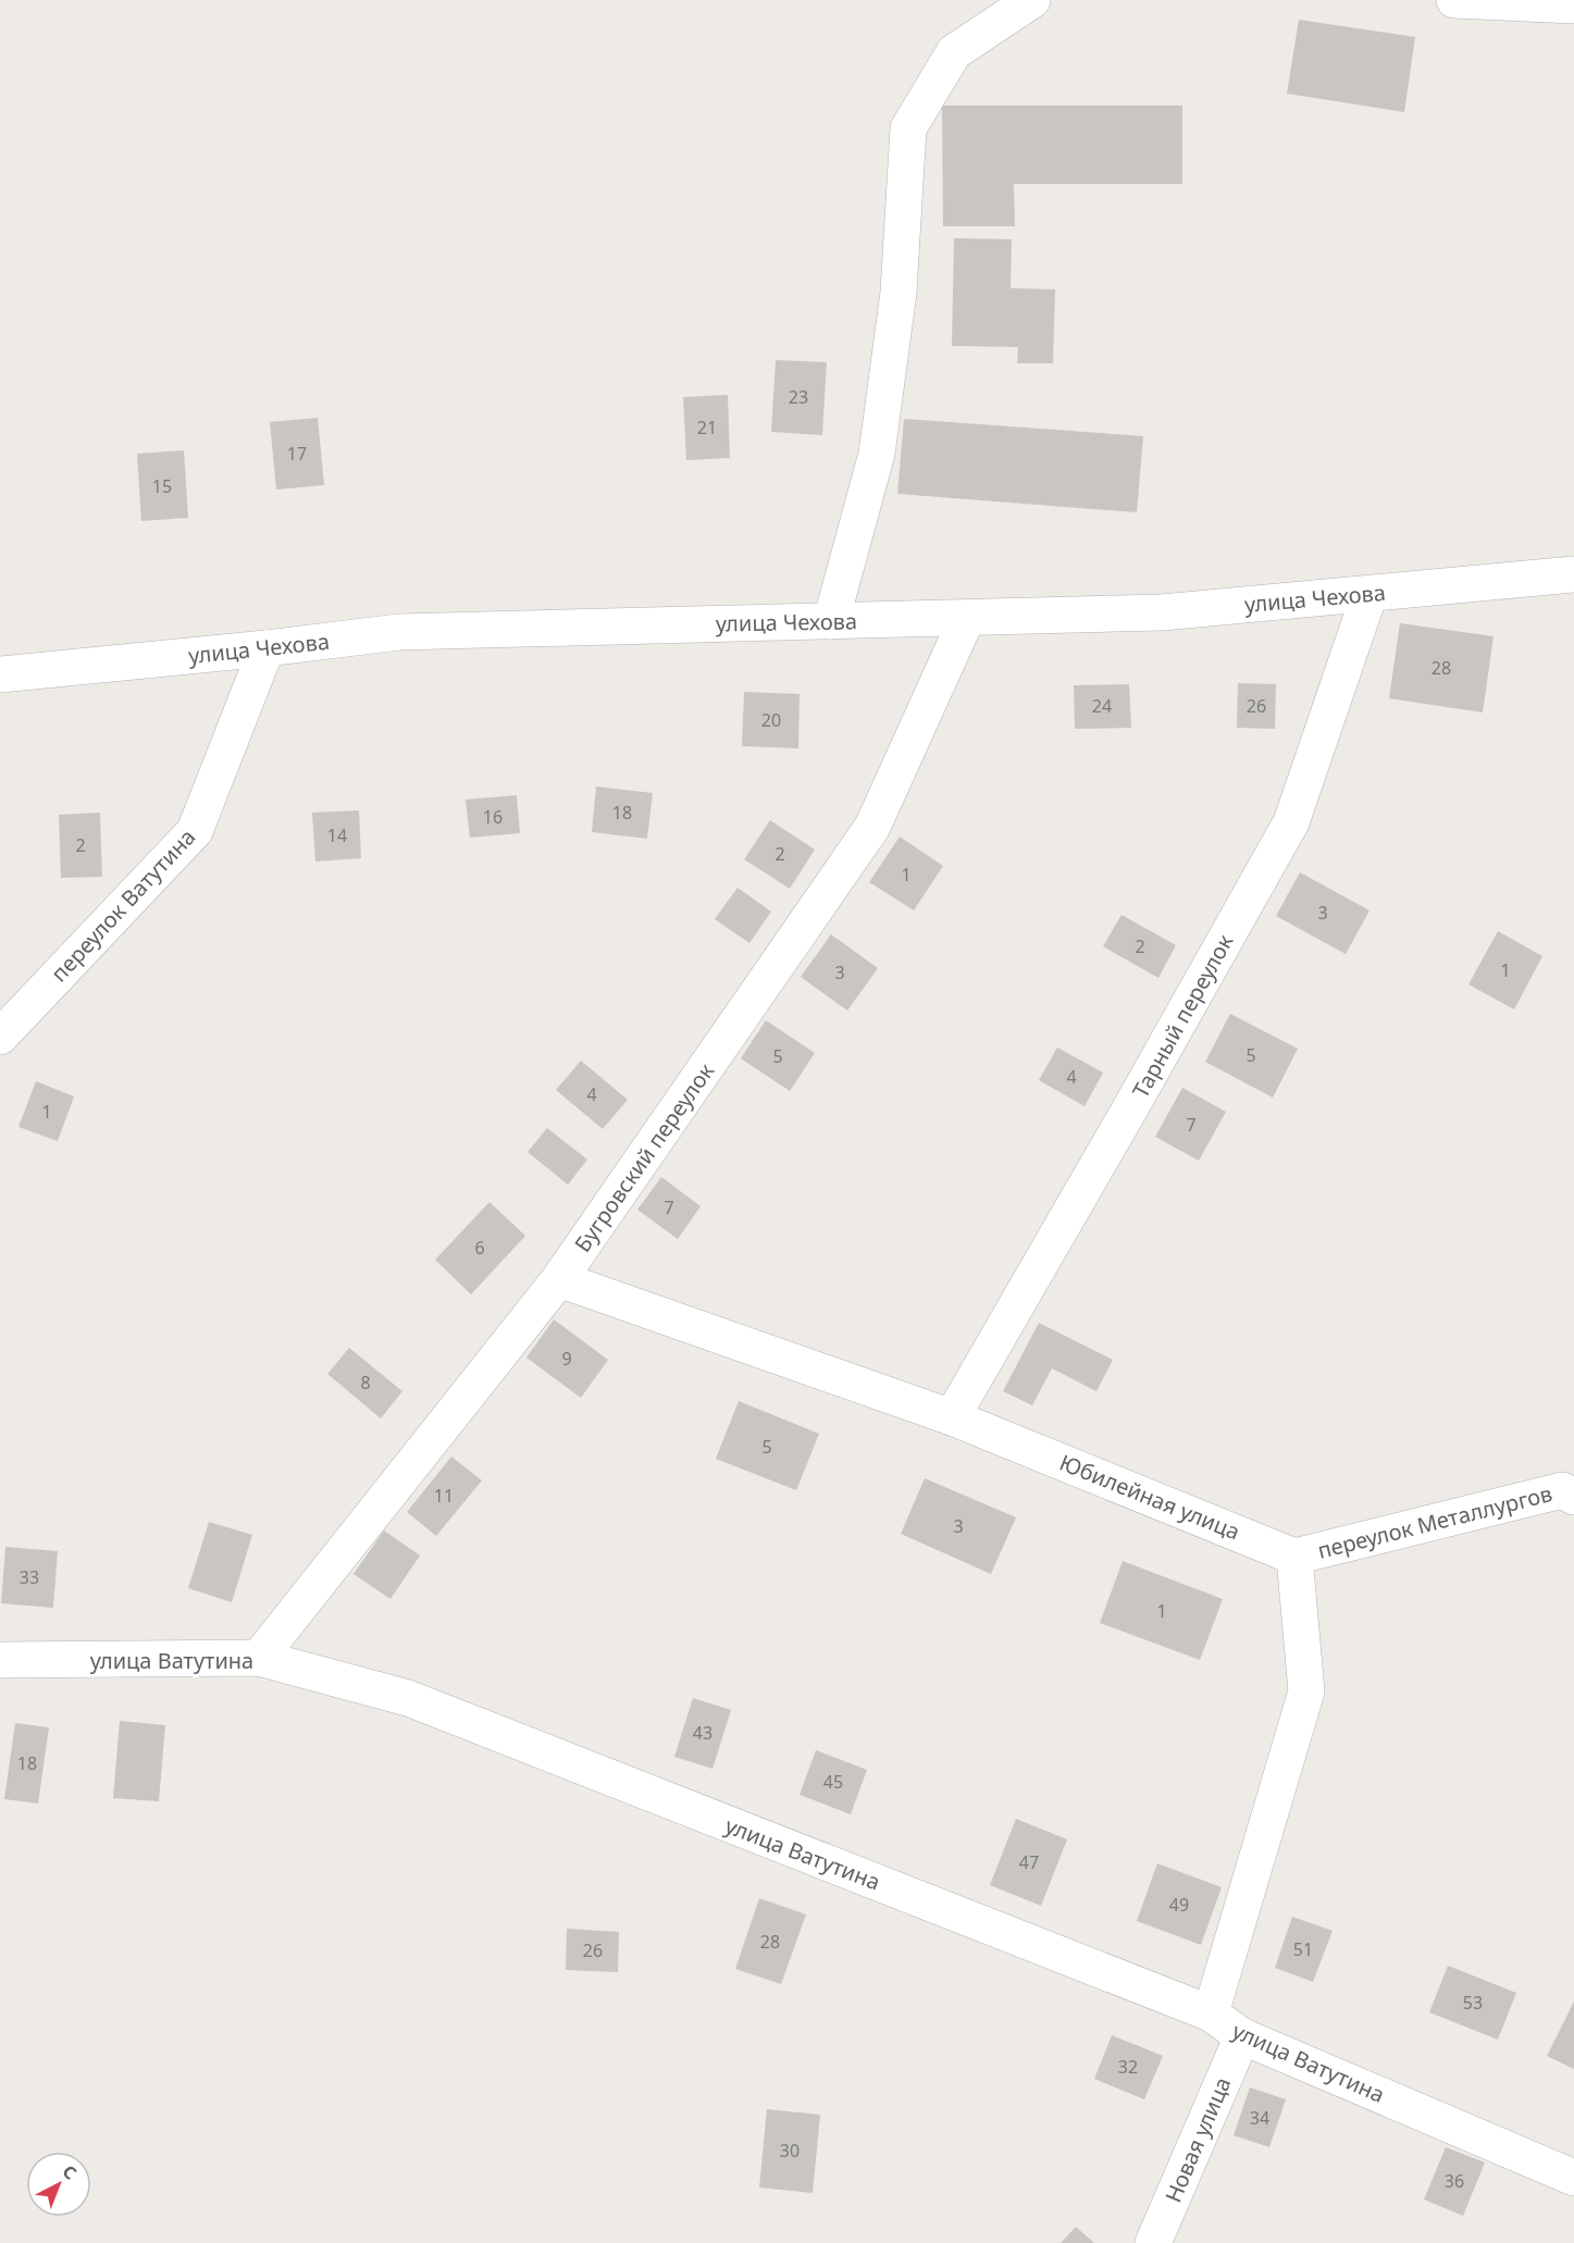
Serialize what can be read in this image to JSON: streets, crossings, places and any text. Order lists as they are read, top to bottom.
{
  "streets": {
    "street": [
      "улица Чехова",
      "переулок Ватутина",
      "Тарный переулок",
      "Бугровский переулок",
      "Юбилейная улица",
      "переулок Металлургов",
      "улица Ватутина",
      "Новая улица"
    ]
  },
  "crossings": [
    ["улица Чехова", "переулок Ватутина"],
    ["улица Чехова", "Тарный переулок"],
    ["улица Чехова", "Бугровский переулок"],
    ["Тарный переулок", "Юбилейная улица"],
    ["Бугровский переулок", "Юбилейная улица"],
    ["Бугровский переулок", "улица Ватутина"],
    ["Юбилейная улица", "переулок Металлургов"],
    ["улица Ватутина", "Новая улица"]
  ],
  "house_numbers": [
    "23",
    "21",
    "17",
    "15",
    "28",
    "24",
    "26",
    "20",
    "18",
    "16",
    "14",
    "2",
    "2",
    "1",
    "3",
    "2",
    "1",
    "3",
    "5",
    "5",
    "4",
    "4",
    "1",
    "7",
    "7",
    "6",
    "9",
    "8",
    "5",
    "11",
    "3",
    "33",
    "1",
    "43",
    "18",
    "45",
    "47",
    "49",
    "28",
    "51",
    "26",
    "53",
    "32",
    "34",
    "30",
    "36"
  ],
  "north": "top right"
}
